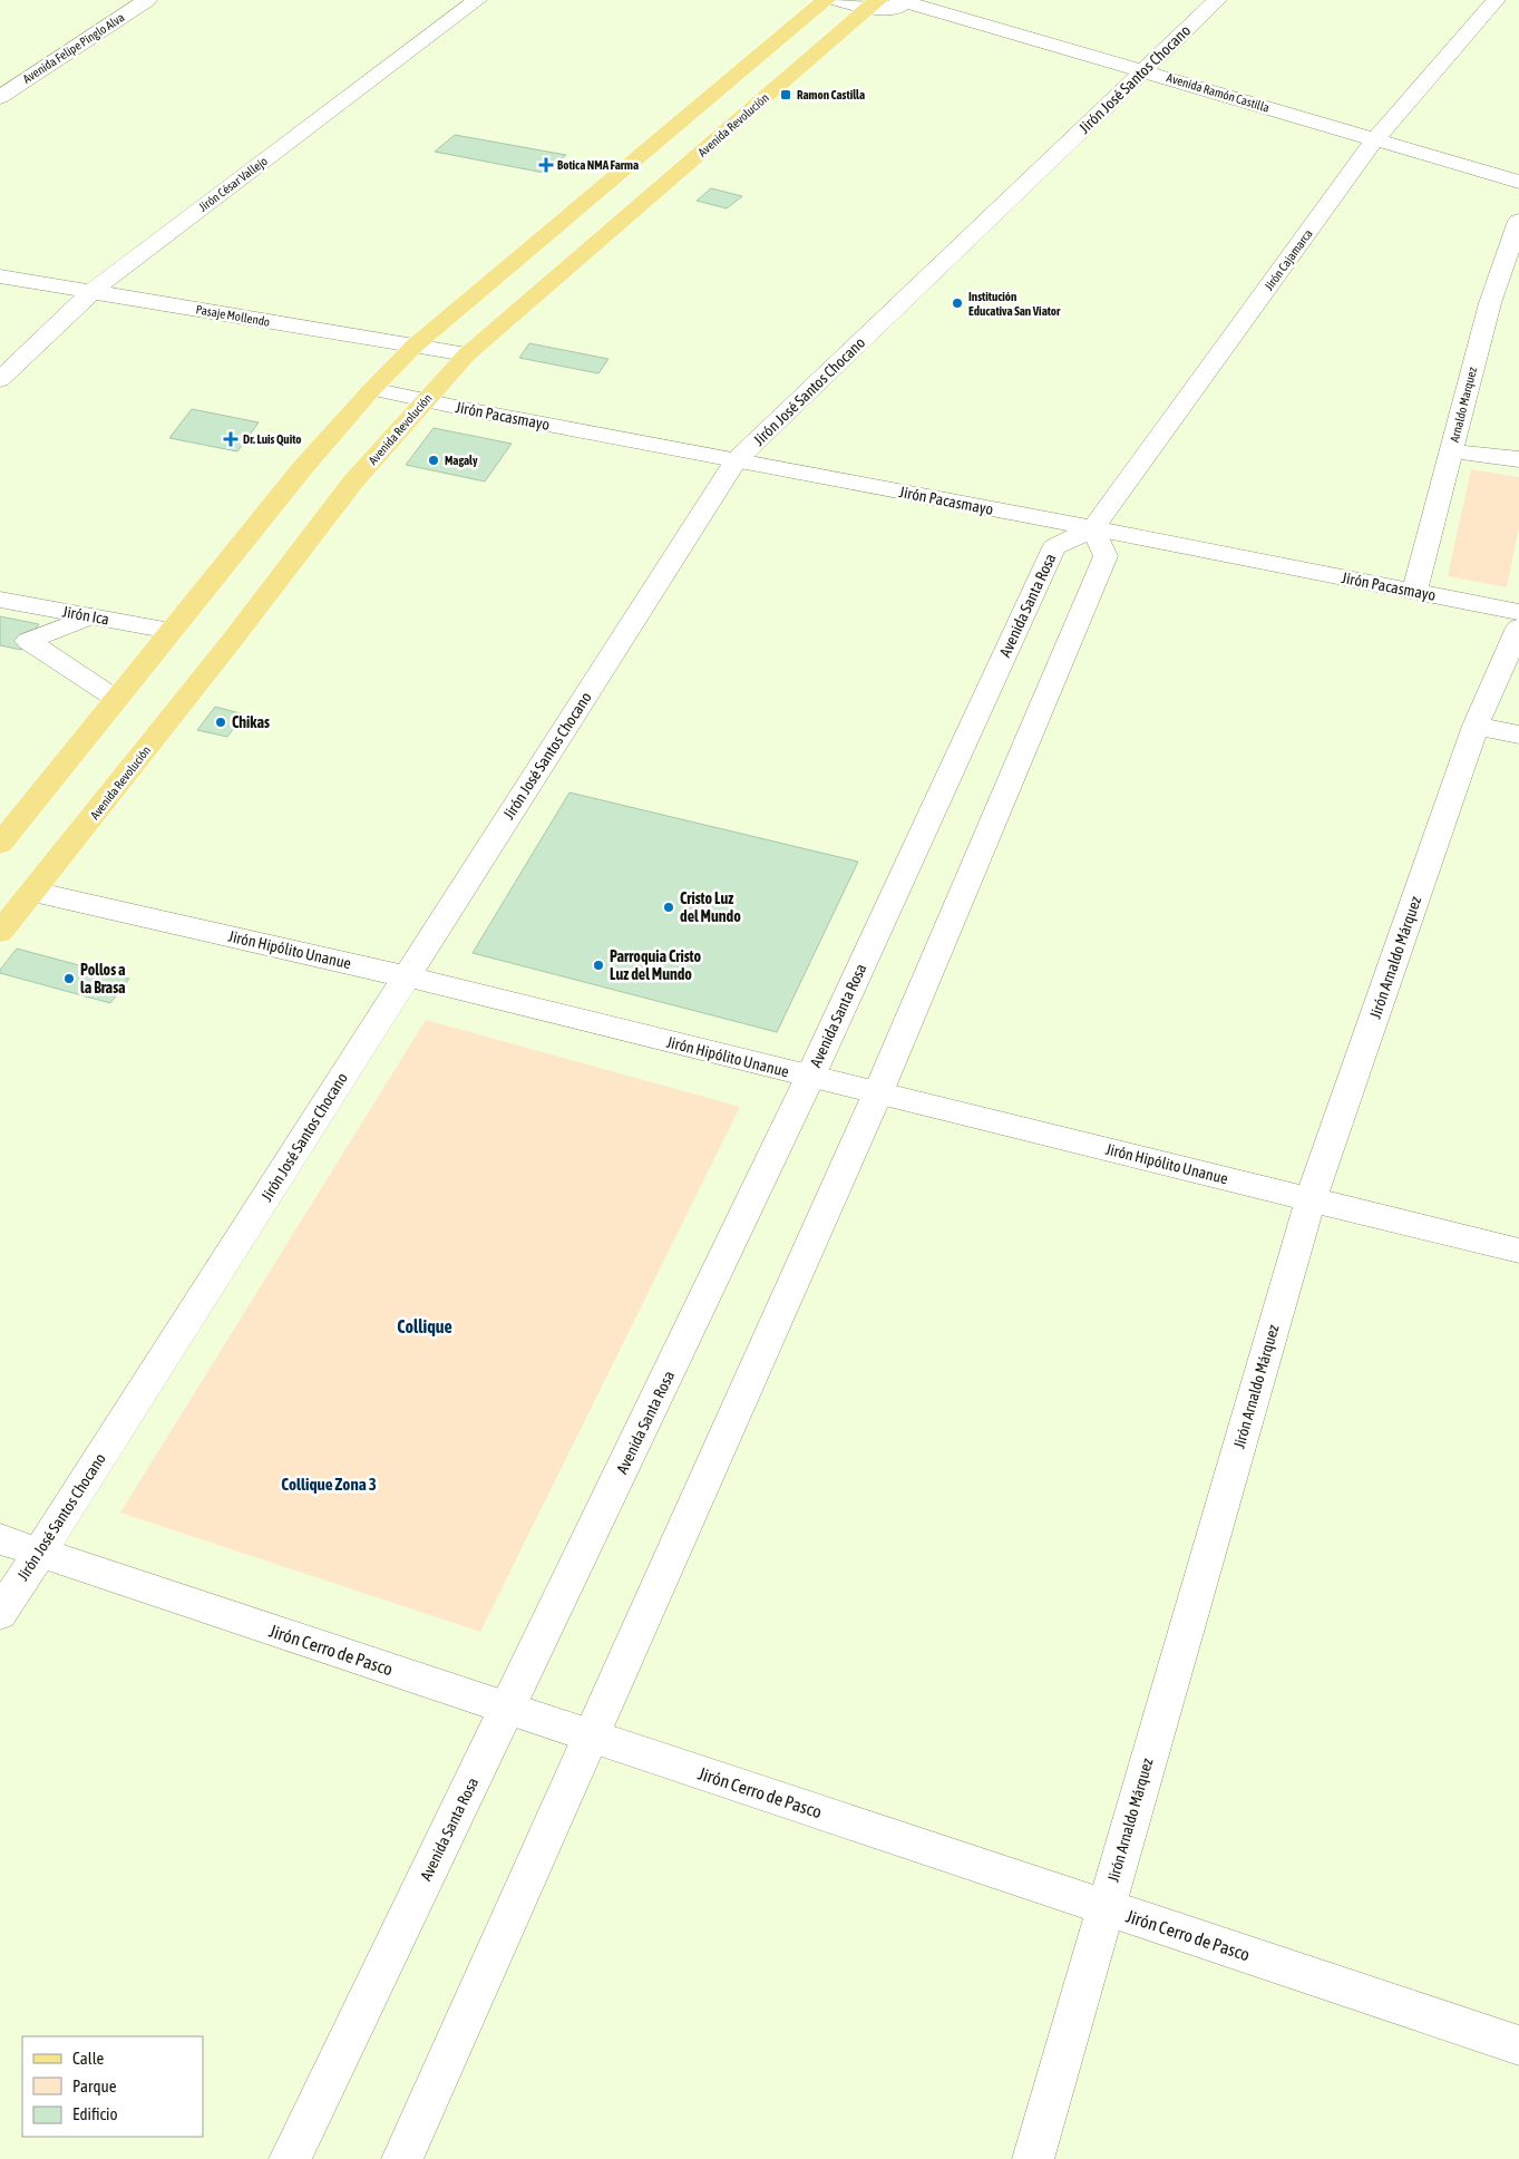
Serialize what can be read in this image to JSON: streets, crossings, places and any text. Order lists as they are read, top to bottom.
{
  "streets": {
    "main road": ["Avenida Revolución"],
    "street": [
      "Avenida Felipe Pinglo Alva",
      "Jirón José Santos Chocano",
      "Avenida Ramón Castilla",
      "Jirón César Vallejo",
      "Jirón Cajamarca",
      "Pasaje Mollendo",
      "Arnaldo Marquez",
      "Jirón Pacasmayo",
      "Avenida Santa Rosa",
      "Jirón Ica",
      "Jirón Hipólito Unanue",
      "Jirón Arnaldo Márquez",
      "Jirón Cerro de Pasco"
    ]
  },
  "crossings": [
    ["Jirón José Santos Chocano", "Avenida Ramón Castilla"],
    ["Jirón José Santos Chocano", "Jirón Pacasmayo"],
    ["Jirón José Santos Chocano", "Jirón Hipólito Unanue"],
    ["Jirón José Santos Chocano", "Jirón Cerro de Pasco"],
    ["Avenida Ramón Castilla", "Avenida Revolución"],
    ["Avenida Ramón Castilla", "Jirón Cajamarca"],
    ["Avenida Revolución", "Pasaje Mollendo"],
    ["Avenida Revolución", "Jirón Pacasmayo"],
    ["Avenida Revolución", "Jirón Hipólito Unanue"],
    ["Jirón César Vallejo", "Pasaje Mollendo"],
    ["Jirón Cajamarca", "Jirón Pacasmayo"],
    ["Jirón Cajamarca", "Avenida Santa Rosa"],
    ["Arnaldo Marquez", "Jirón Pacasmayo"],
    ["Jirón Pacasmayo", "Avenida Santa Rosa"],
    ["Avenida Santa Rosa", "Jirón Hipólito Unanue"],
    ["Avenida Santa Rosa", "Jirón Cerro de Pasco"],
    ["Jirón Hipólito Unanue", "Jirón Arnaldo Márquez"],
    ["Jirón Arnaldo Márquez", "Jirón Cerro de Pasco"]
  ],
  "districts": ["Collique", "Collique Zona 3"],
  "places": {
    "transit": ["Ramon Castilla"],
    "health": ["Botica NMA Farma", "Dr. Luis Quito"],
    "other": [
      "Institución Educativa San Viator",
      "Magaly",
      "Chikas",
      "Cristo Luz del Mundo",
      "Parroquia Cristo Luz del Mundo",
      "Pollos a la Brasa"
    ]
  },
  "legend": ["Calle", "Parque", "Edificio"]
}
